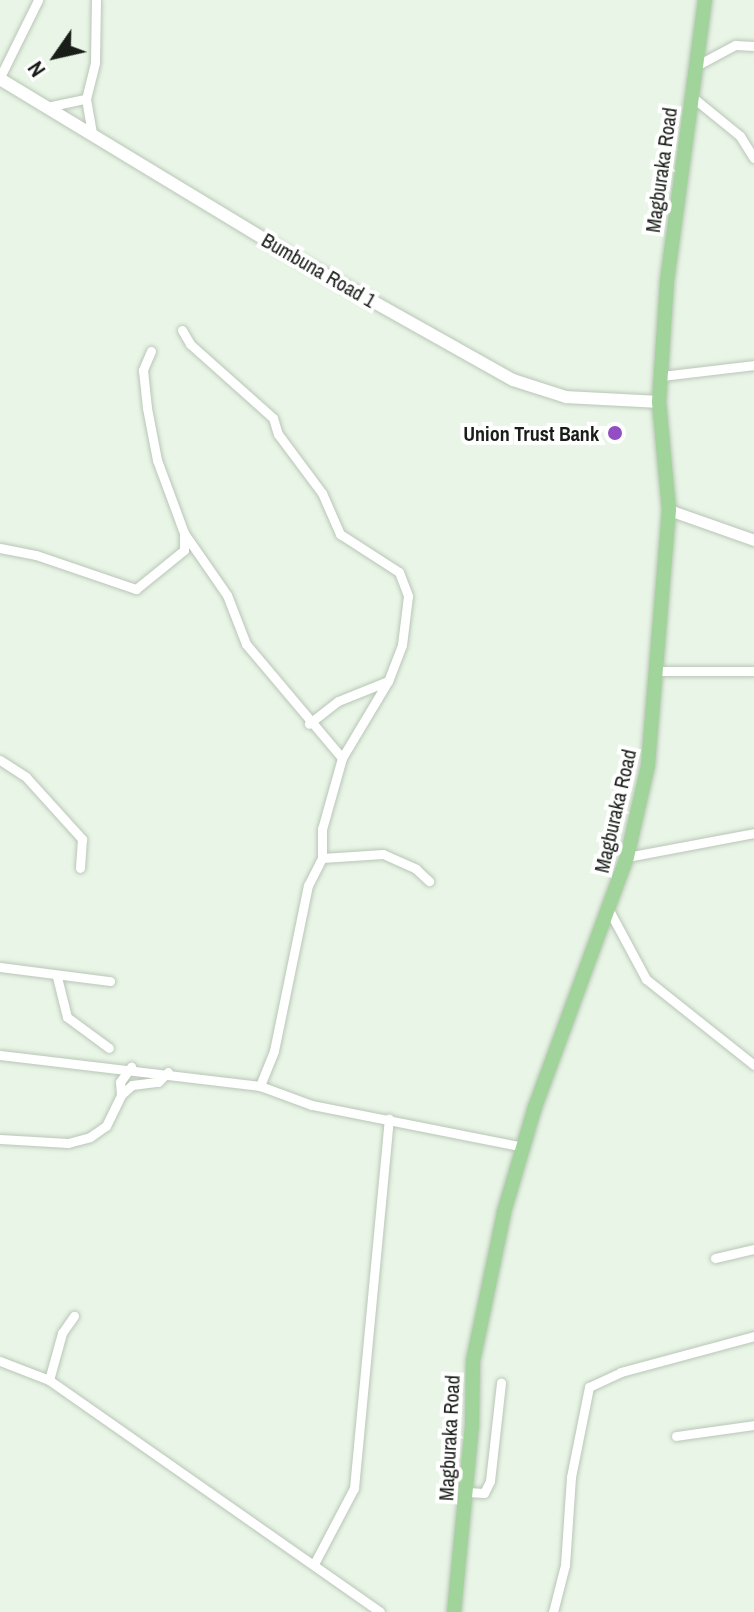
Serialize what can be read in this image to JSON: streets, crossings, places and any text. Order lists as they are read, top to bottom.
{
  "streets": {
    "main road": ["Magburaka Road", "Bumbuna Road 1"]
  },
  "crossings": [
    ["Magburaka Road", "Bumbuna Road 1"]
  ],
  "places": ["Union Trust Bank"],
  "north": "bottom left"
}
